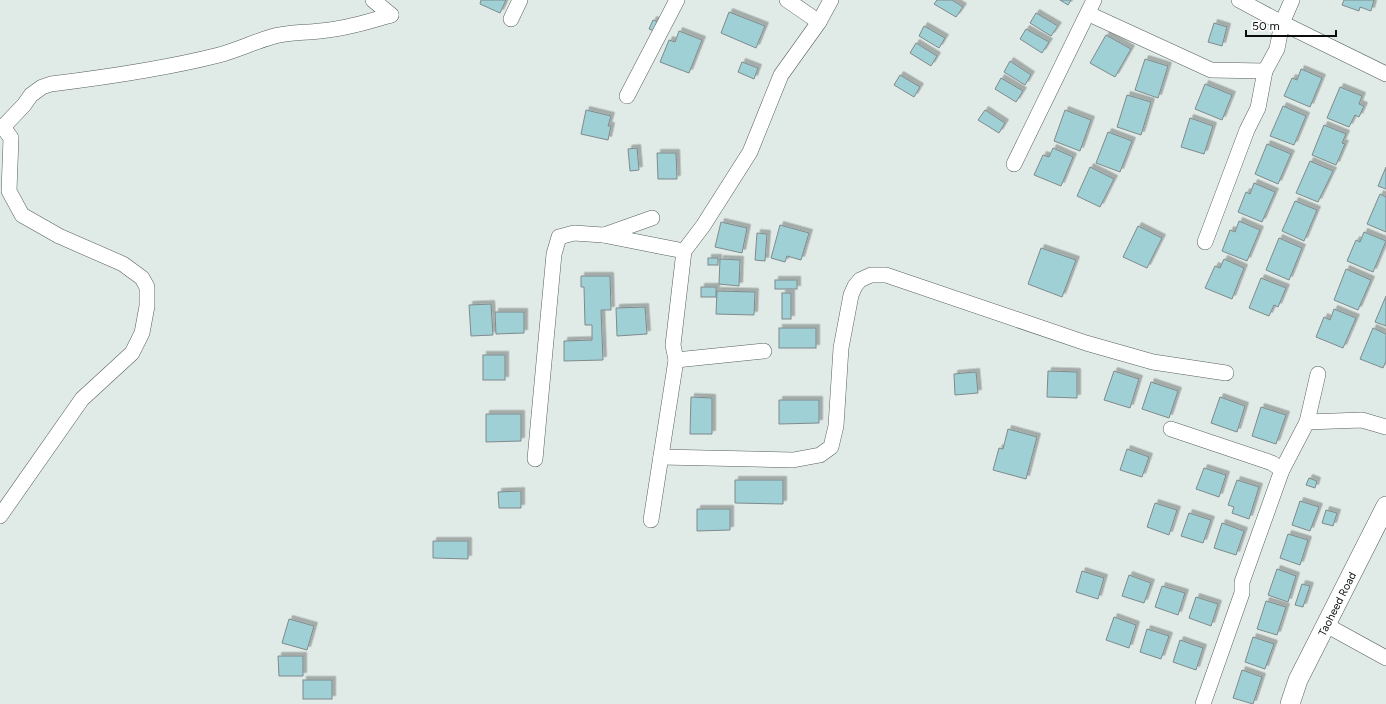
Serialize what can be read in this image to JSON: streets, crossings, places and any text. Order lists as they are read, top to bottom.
{
  "streets": {
    "main road": ["Taoheed Road"]
  },
  "scale_bar": "50 m"
}
